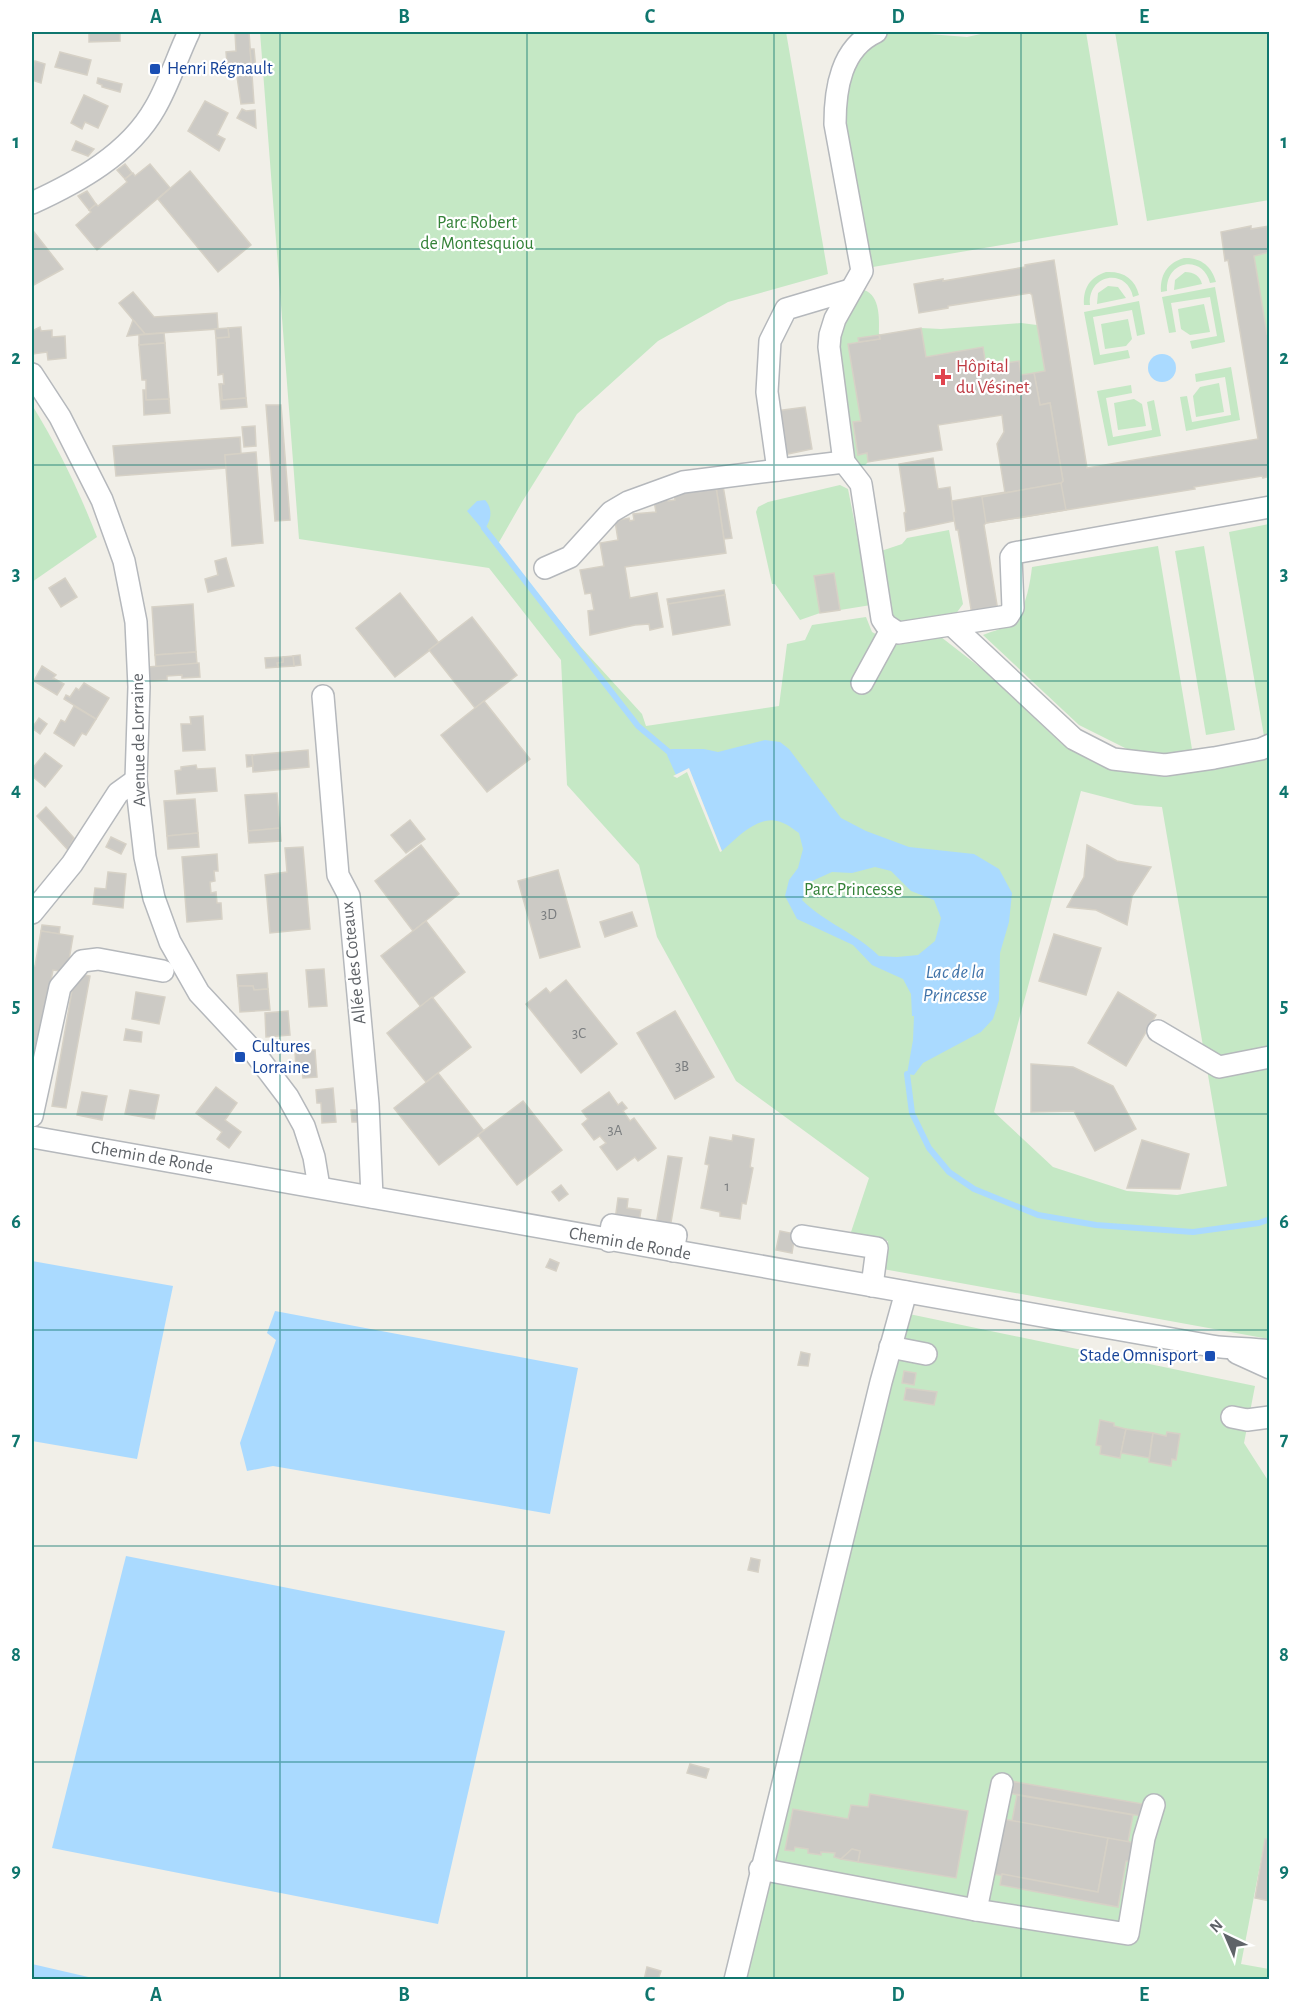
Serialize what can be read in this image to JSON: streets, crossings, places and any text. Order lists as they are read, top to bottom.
{
  "streets": {
    "street": ["Avenue de Lorraine", "Allée des Coteaux", "Chemin de Ronde"]
  },
  "crossings": [
    ["Avenue de Lorraine", "Chemin de Ronde"],
    ["Allée des Coteaux", "Chemin de Ronde"]
  ],
  "water": ["Lac de la Princesse"],
  "parks": ["Parc Robert de Montesquiou", "Parc Princesse"],
  "places": {
    "transit": ["Henri Régnault", "Cultures Lorraine", "Stade Omnisport"],
    "health": ["Hôpital du Vésinet"]
  },
  "house_numbers": [
    "3D",
    "3C",
    "3B",
    "3A",
    "1"
  ],
  "north": "top left",
  "grid": {
    "columns": [
      "A",
      "B",
      "C",
      "D",
      "E"
    ],
    "rows": [
      "1",
      "2",
      "3",
      "4",
      "5",
      "6",
      "7",
      "8",
      "9"
    ]
  }
}
